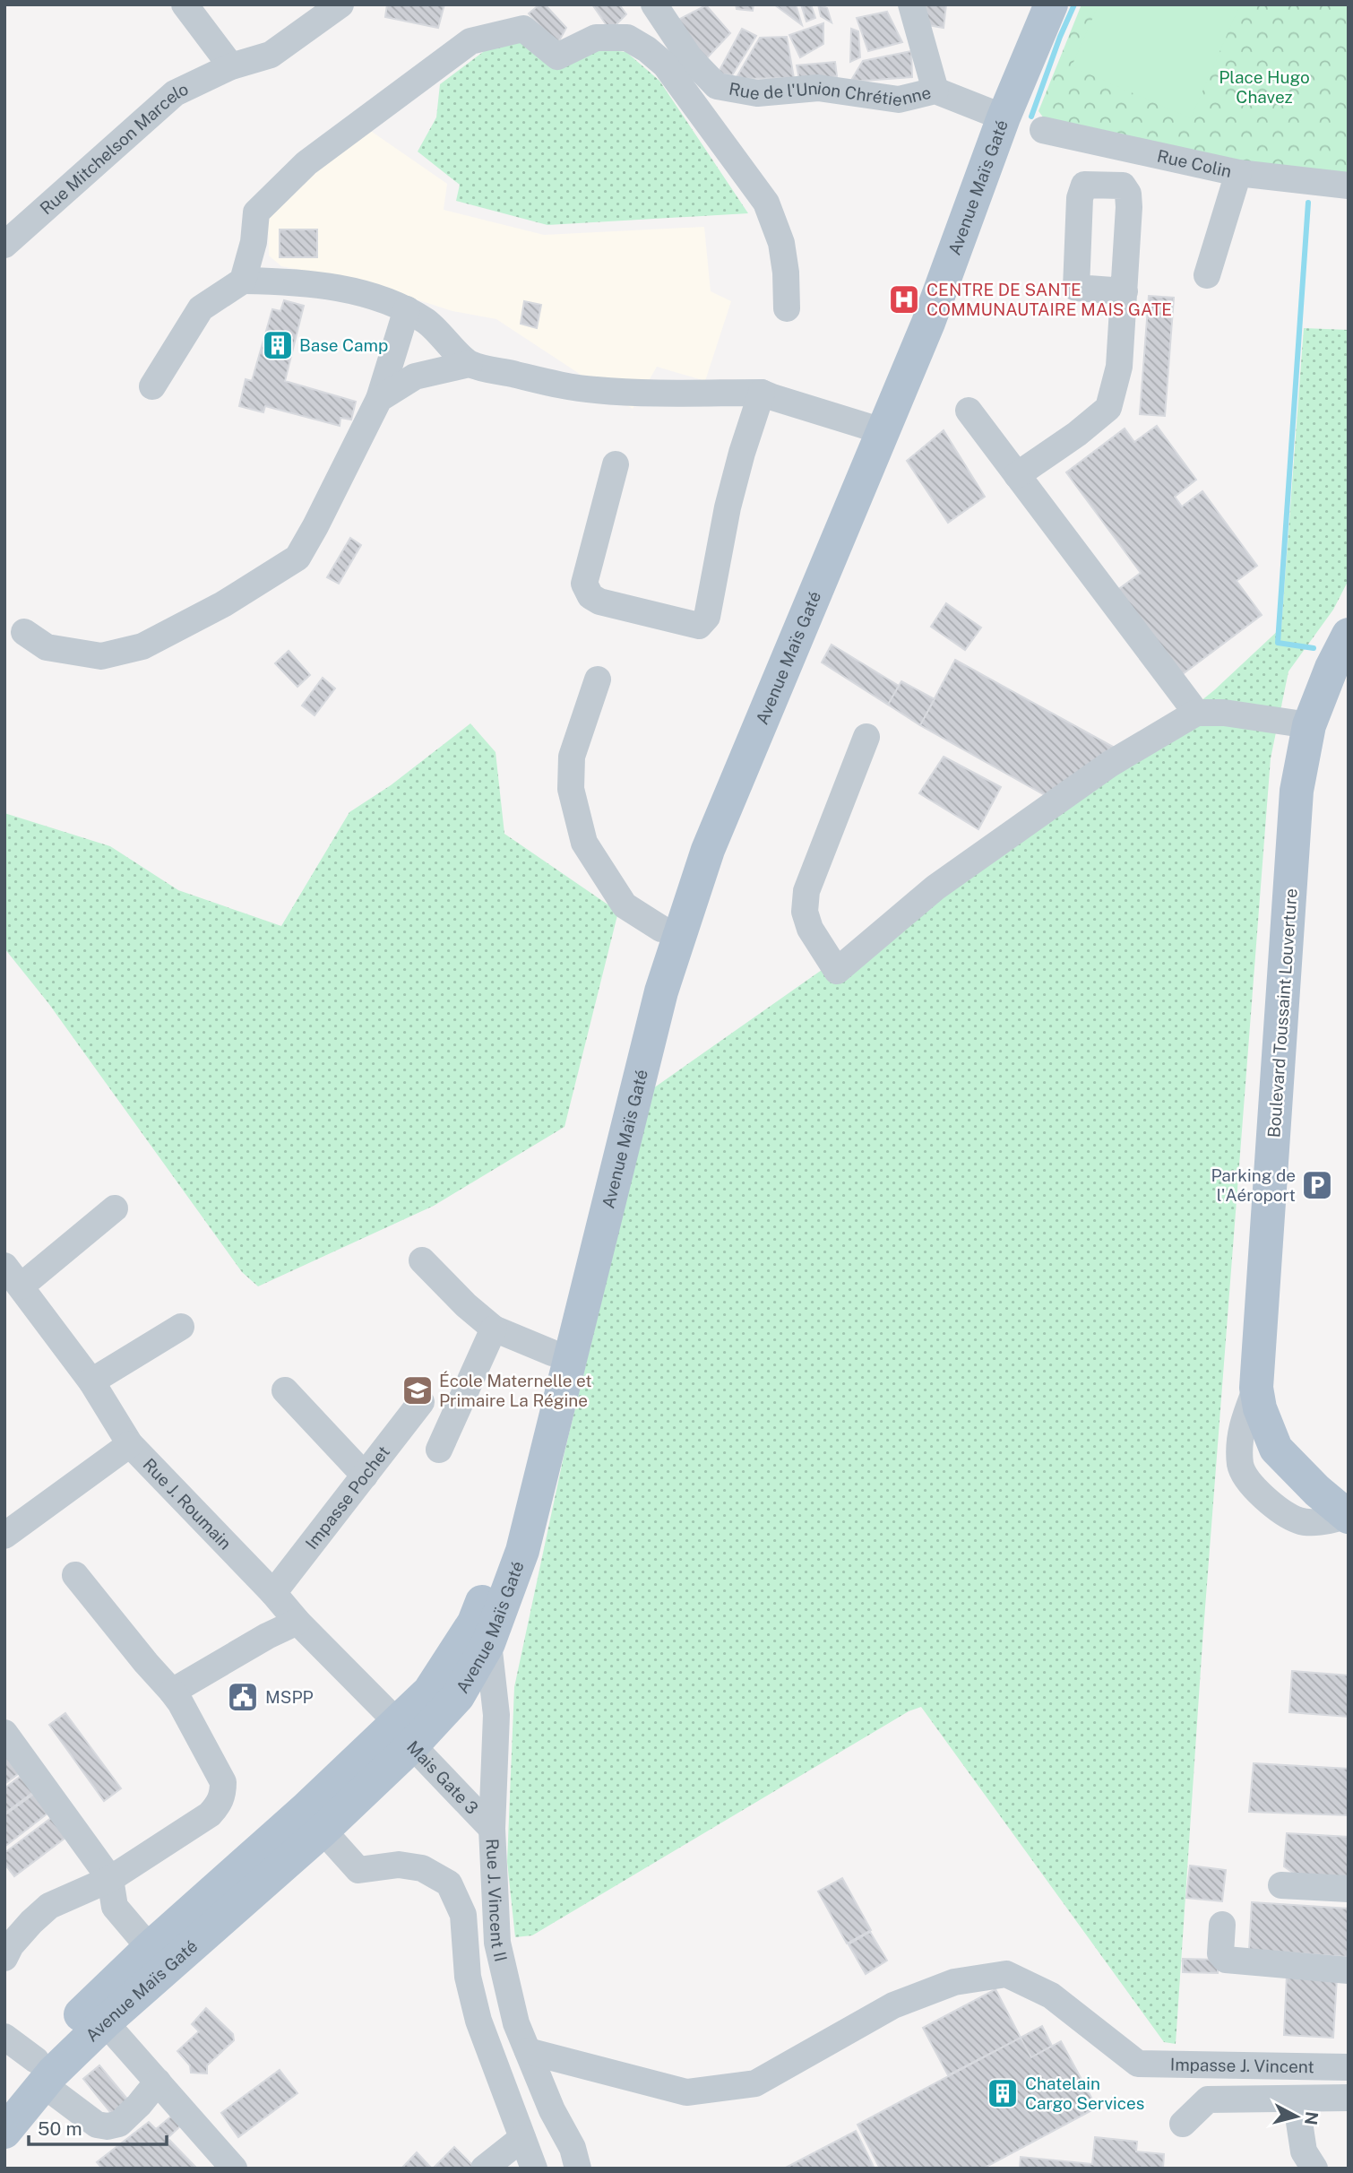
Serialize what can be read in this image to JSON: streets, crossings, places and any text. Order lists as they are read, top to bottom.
{
  "streets": {
    "main road": ["Avenue Maïs Gaté", "Boulevard Toussaint Louverture"],
    "street": [
      "Rue de l'Union Chrétienne",
      "Rue Mitchelson Marcelo",
      "Rue Colin",
      "Impasse Pochet",
      "Rue J. Roumain",
      "Mais Gate 3",
      "Rue J. Vincent II",
      "Impasse J. Vincent"
    ]
  },
  "crossings": [
    ["Rue de l'Union Chrétienne", "Avenue Maïs Gaté"],
    ["Avenue Maïs Gaté", "Rue J. Roumain"],
    ["Avenue Maïs Gaté", "Mais Gate 3"],
    ["Avenue Maïs Gaté", "Rue J. Vincent II"],
    ["Impasse Pochet", "Rue J. Roumain"],
    ["Rue J. Roumain", "Mais Gate 3"],
    ["Mais Gate 3", "Rue J. Vincent II"],
    ["Rue J. Vincent II", "Impasse J. Vincent"]
  ],
  "parks": ["Place Hugo Chavez"],
  "places": {
    "hospital": ["CENTRE DE SANTE COMMUNAUTAIRE MAIS GATE"],
    "building": ["Base Camp", "Chatelain Cargo Services"],
    "parking": ["Parking de l'Aéroport"],
    "school or university": ["École Maternelle et Primaire La Régine"],
    "public building": ["MSPP"]
  },
  "scale_bar": "50 m",
  "north": "right"
}
